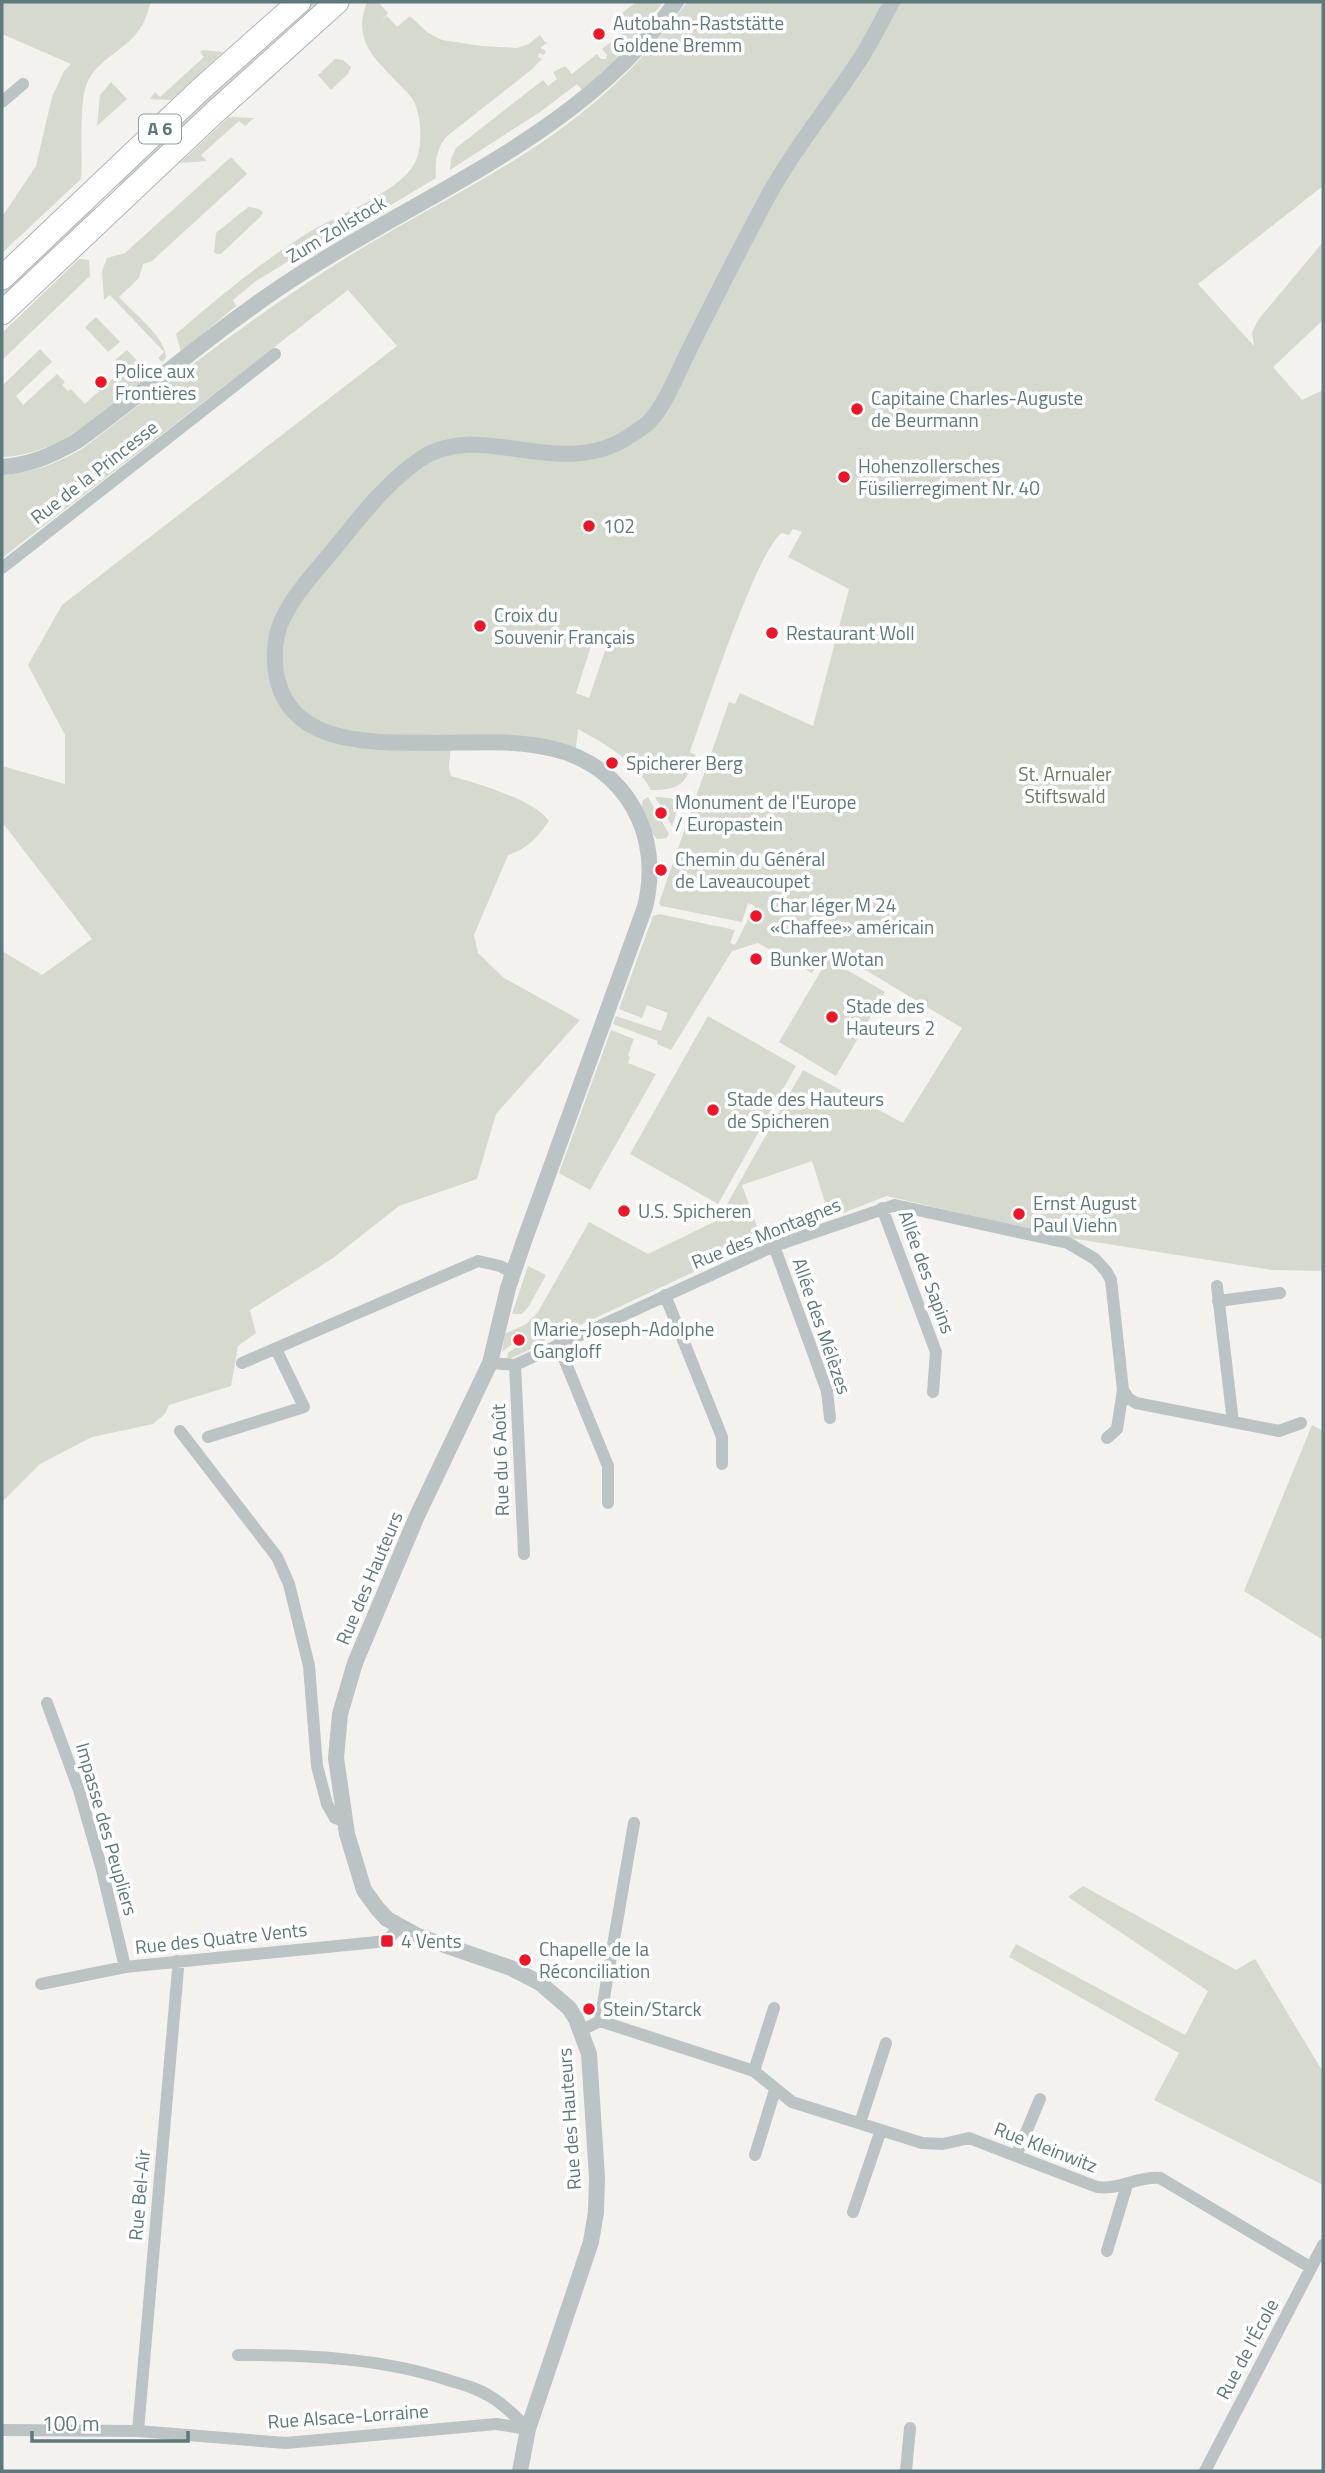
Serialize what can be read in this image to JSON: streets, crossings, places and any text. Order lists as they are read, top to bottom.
{
  "streets": {
    "highway": ["A 6"],
    "street": [
      "Zum Zollstock",
      "Rue de la Princesse",
      "Rue des Montagnes",
      "Allée des Sapins",
      "Allée des Mélèzes",
      "Rue du 6 Août",
      "Rue des Hauteurs",
      "Impasse des Peupliers",
      "Rue des Quatre Vents",
      "Rue Kleinwitz",
      "Rue Bel-Air",
      "Rue de l'École",
      "Rue Alsace-Lorraine"
    ]
  },
  "crossings": [
    ["Rue des Montagnes", "Allée des Sapins"],
    ["Rue des Montagnes", "Allée des Mélèzes"],
    ["Rue des Montagnes", "Rue du 6 Août"],
    ["Rue des Hauteurs", "Rue des Quatre Vents"],
    ["Rue des Hauteurs", "Rue Alsace-Lorraine"],
    ["Impasse des Peupliers", "Rue des Quatre Vents"],
    ["Rue des Quatre Vents", "Rue Bel-Air"],
    ["Rue Kleinwitz", "Rue de l'École"],
    ["Rue Bel-Air", "Rue Alsace-Lorraine"]
  ],
  "parks": ["St. Arnualer Stiftswald"],
  "places": {
    "other": [
      "Autobahn-Raststätte Goldene Bremm",
      "Police aux Frontières",
      "Capitaine Charles-Auguste de Beurmann",
      "Hohenzollersches Füsilierregiment Nr. 40",
      "102",
      "Croix du Souvenir Français",
      "Restaurant Woll",
      "Spicherer Berg",
      "Monument de l'Europe / Europastein",
      "Chemin du Général de Laveaucoupet",
      "Char léger M 24 «Chaffee» américain",
      "Bunker Wotan",
      "Stade des Hauteurs 2",
      "Stade des Hauteurs de Spicheren",
      "U.S. Spicheren",
      "Ernst August Paul Viehn",
      "Marie-Joseph-Adolphe Gangloff",
      "Chapelle de la Réconciliation",
      "Stein/Starck"
    ],
    "transit": ["4 Vents"]
  },
  "scale_bar": "100 m"
}
